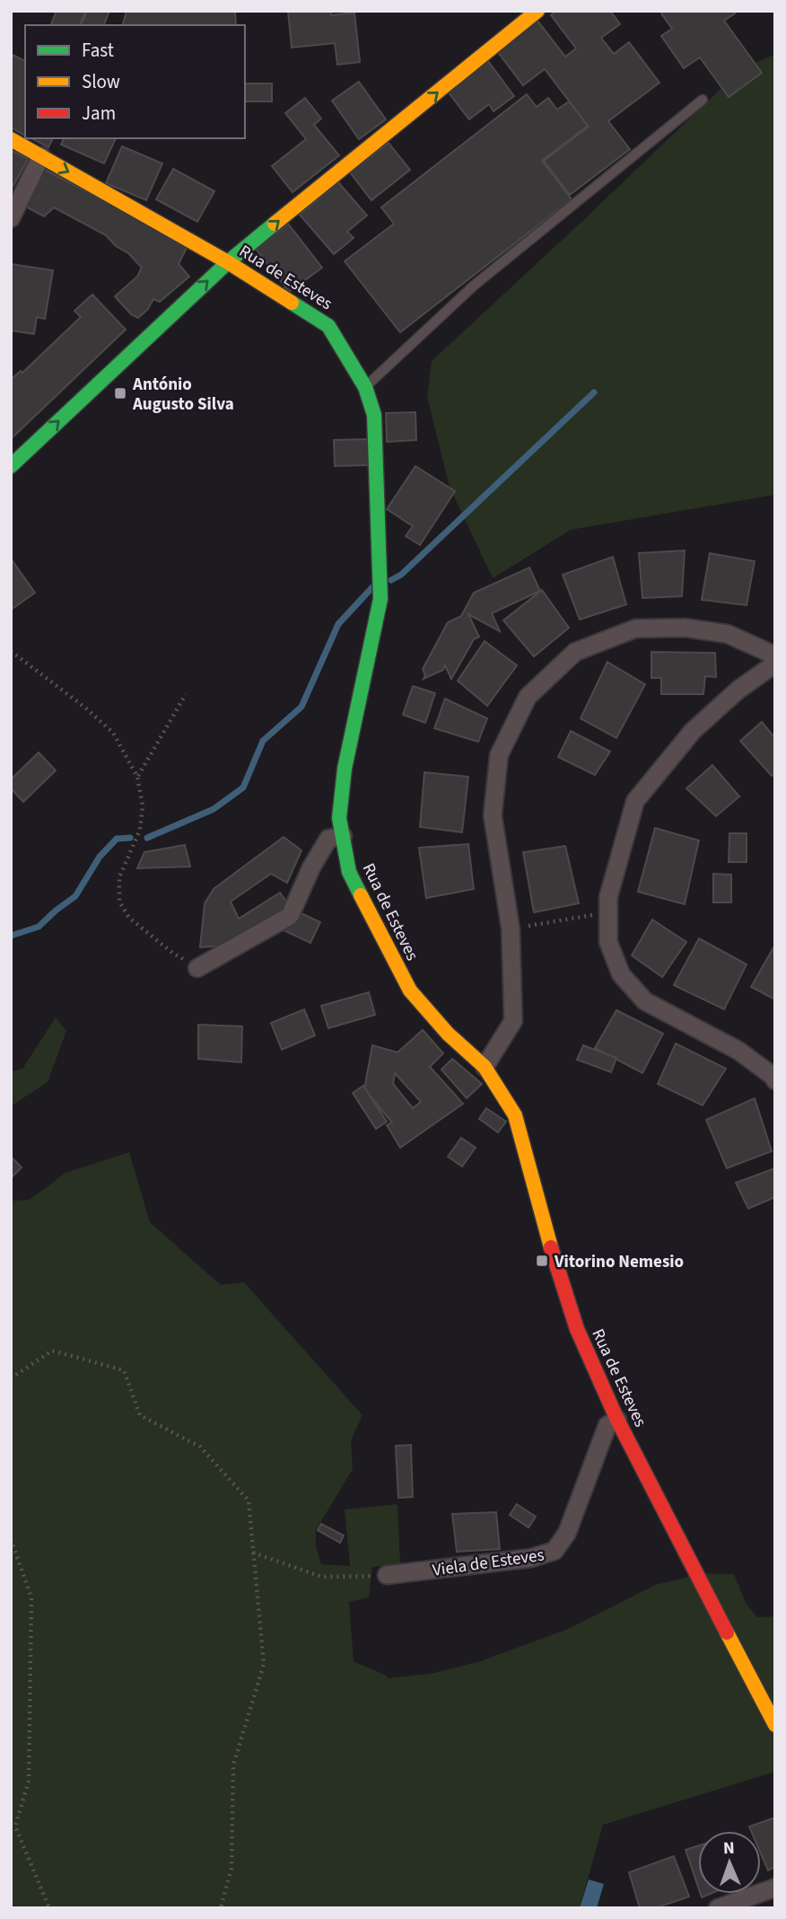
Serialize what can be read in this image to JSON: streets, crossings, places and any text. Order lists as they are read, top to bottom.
{
  "streets": {
    "street": ["Rua de Esteves", "Viela de Esteves"]
  },
  "crossings": [
    ["Rua de Esteves", "Viela de Esteves"]
  ],
  "places": {
    "transit": ["António Augusto Silva", "Vitorino Nemesio"]
  },
  "legend": ["Fast", "Slow", "Jam"],
  "north": "top"
}
